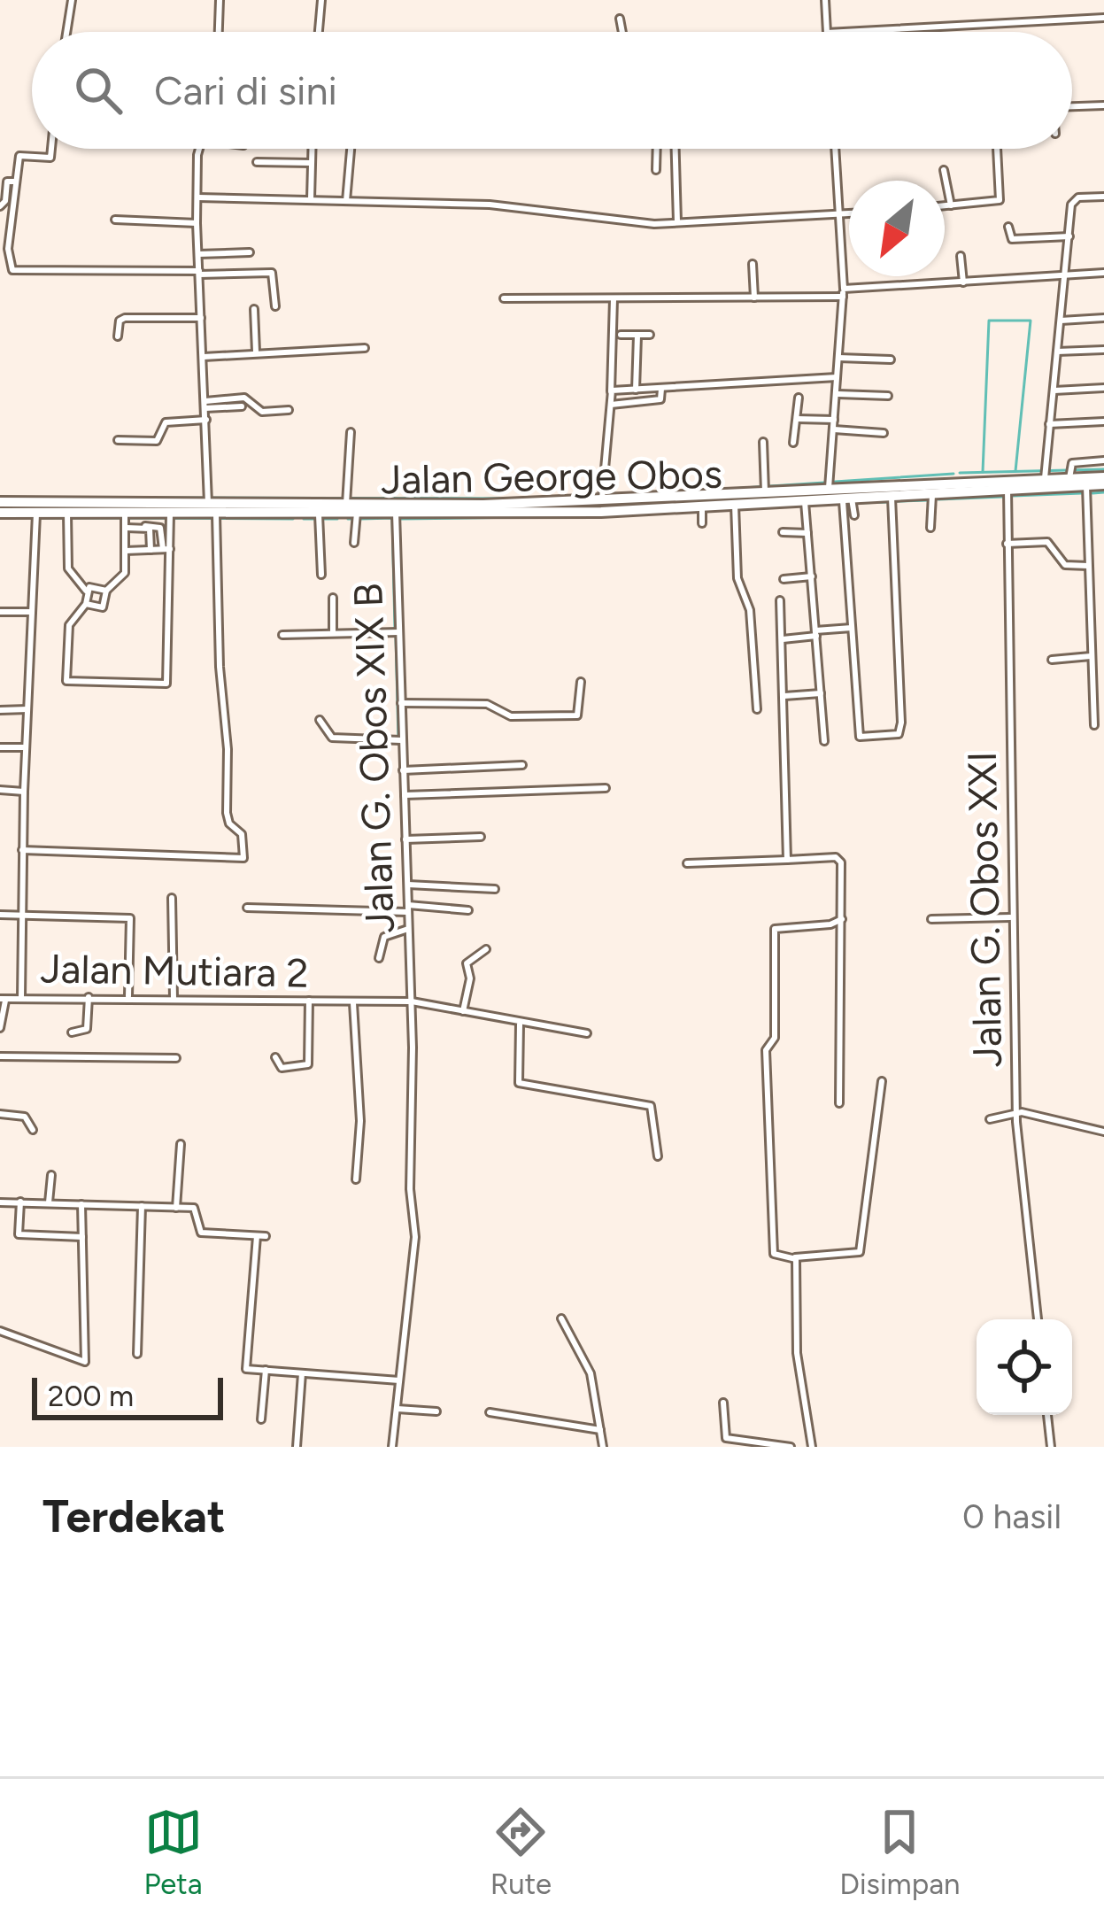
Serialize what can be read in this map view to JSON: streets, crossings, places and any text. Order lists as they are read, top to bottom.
{
  "streets": {
    "main road": ["Jalan George Obos"],
    "street": ["Jalan G. Obos XIX B", "Jalan G. Obos XXI", "Jalan Mutiara 2"]
  },
  "crossings": [
    ["Jalan George Obos", "Jalan G. Obos XIX B"],
    ["Jalan George Obos", "Jalan G. Obos XXI"],
    ["Jalan G. Obos XIX B", "Jalan Mutiara 2"]
  ],
  "scale_bar": "200 m",
  "north": "bottom left",
  "page": {
    "search": "Cari di sini",
    "scale": "200 m",
    "heading": ["Terdekat", "0 hasil"],
    "nav": ["Peta", "Rute", "Disimpan"]
  }
}
